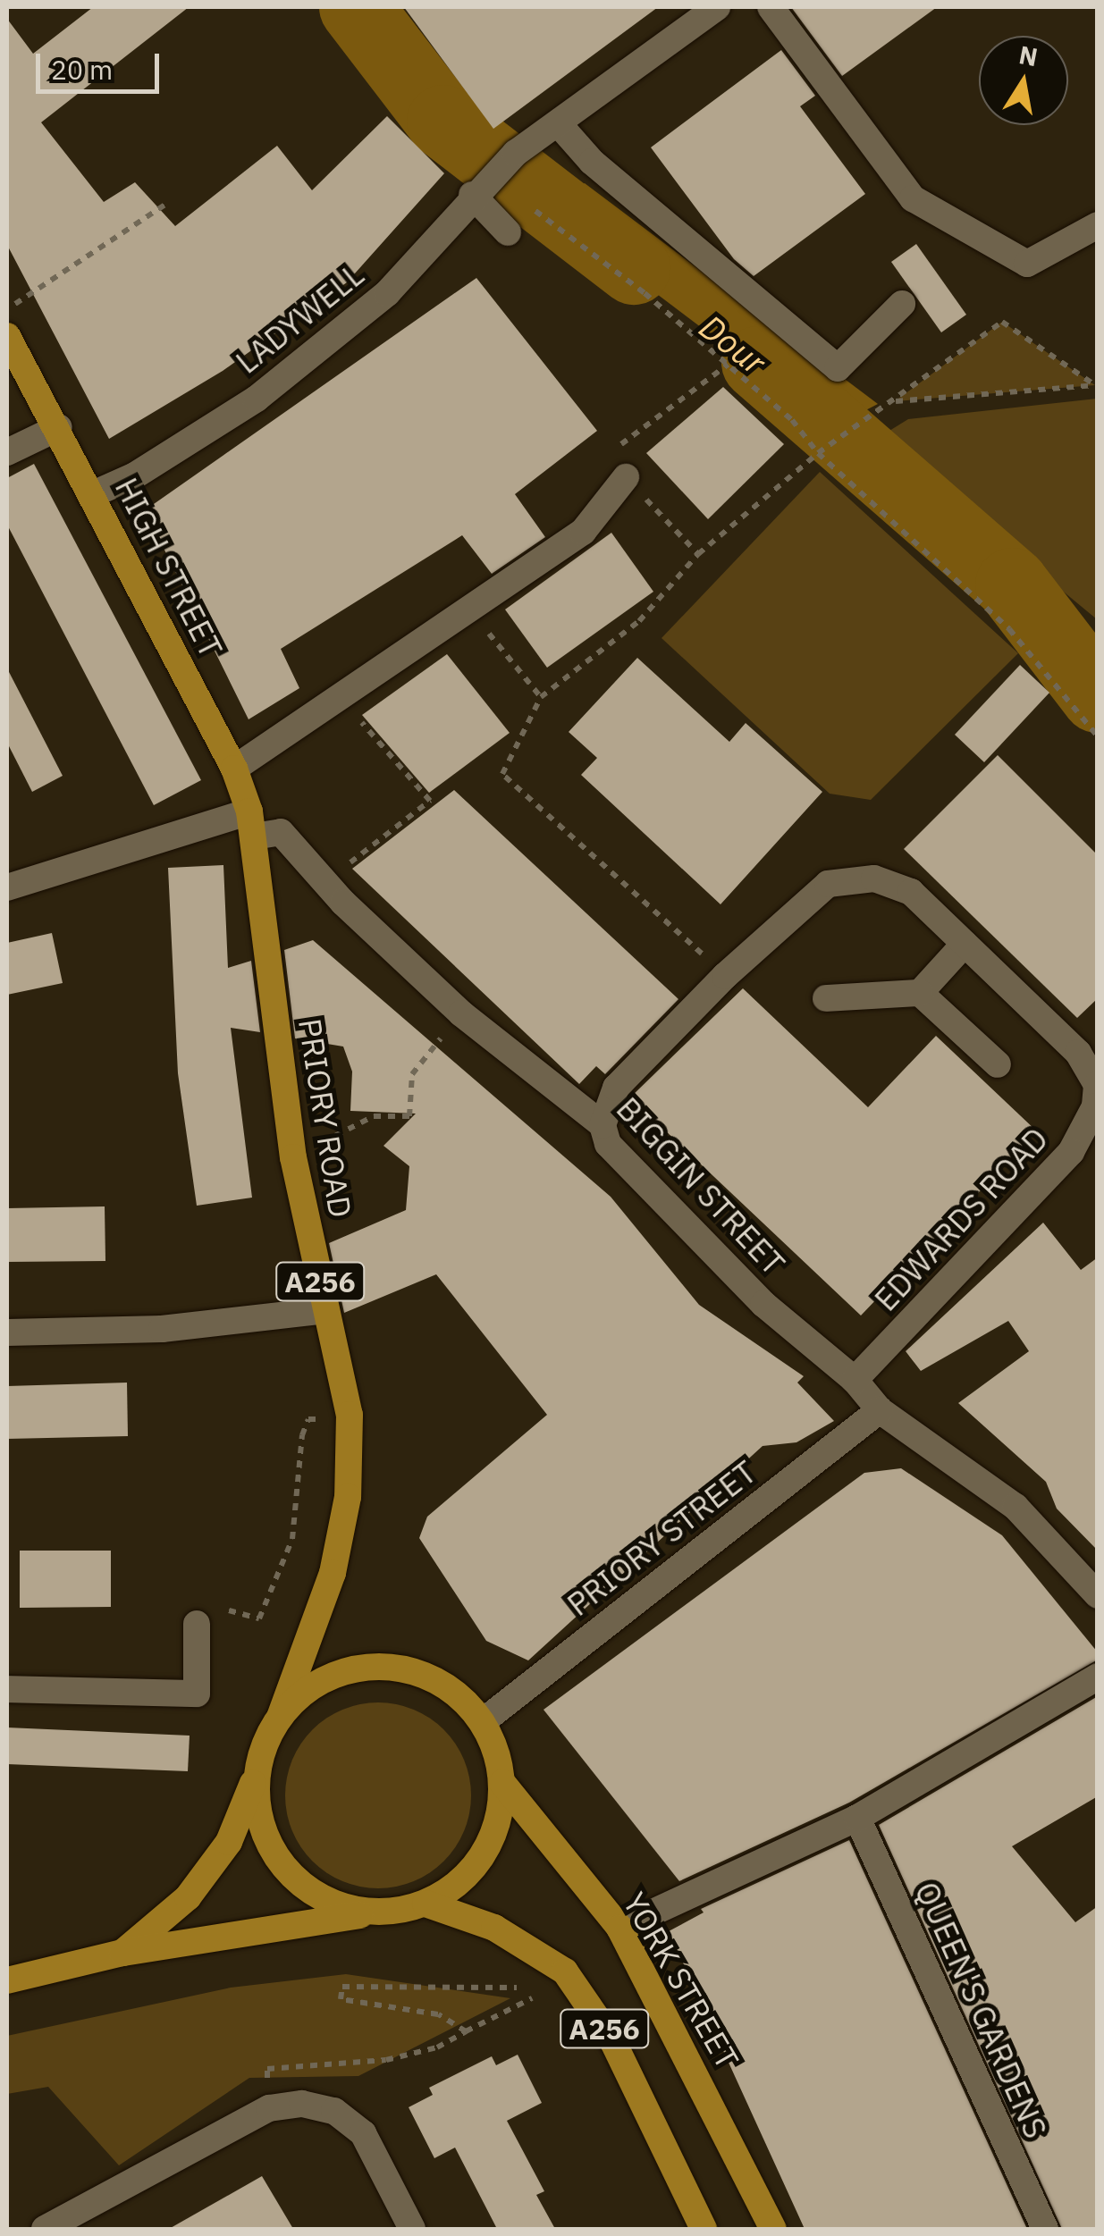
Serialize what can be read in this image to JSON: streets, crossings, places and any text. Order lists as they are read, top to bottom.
{
  "streets": {
    "main road": [
      "HIGH STREET",
      "PRIORY ROAD",
      "A256",
      "YORK STREET"
    ],
    "street": [
      "LADYWELL",
      "BIGGIN STREET",
      "EDWARDS ROAD",
      "PRIORY STREET",
      "QUEEN'S GARDENS"
    ]
  },
  "crossings": [
    ["LADYWELL", "HIGH STREET"],
    ["HIGH STREET", "PRIORY ROAD"],
    ["HIGH STREET", "BIGGIN STREET"],
    ["PRIORY ROAD", "BIGGIN STREET"],
    ["PRIORY ROAD", "A256"],
    ["PRIORY ROAD", "PRIORY STREET"],
    ["PRIORY ROAD", "YORK STREET"],
    ["BIGGIN STREET", "EDWARDS ROAD"],
    ["BIGGIN STREET", "PRIORY STREET"],
    ["A256", "PRIORY STREET"],
    ["A256", "YORK STREET"],
    ["PRIORY STREET", "YORK STREET"]
  ],
  "water": ["Dour"],
  "scale_bar": "20 m",
  "north": "top"
}
